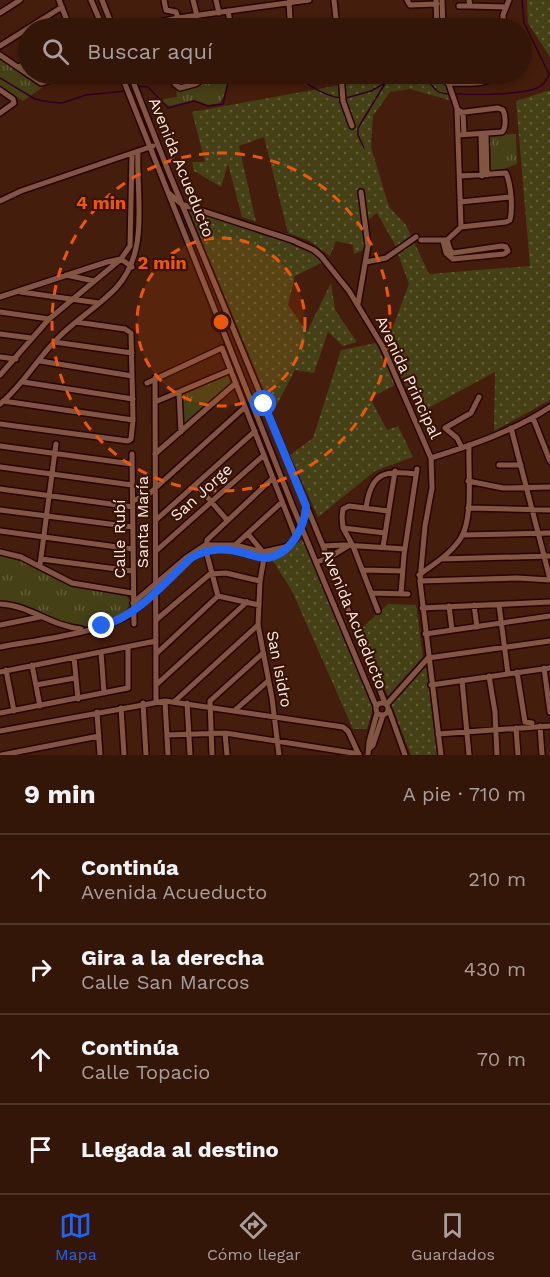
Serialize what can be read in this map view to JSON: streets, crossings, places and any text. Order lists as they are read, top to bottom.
{
  "streets": {
    "street": [
      "Avenida Acueducto",
      "Avenida Principal",
      "San Jorge",
      "Santa María",
      "Calle Rubí",
      "San Isidro"
    ]
  },
  "crossings": [
    ["Avenida Acueducto", "Avenida Principal"],
    ["San Jorge", "Santa María"]
  ],
  "page": {
    "search": "Buscar aquí",
    "heading": ["9 min", "A pie · 710 m"],
    "list": [
      ["Continúa", "Avenida Acueducto", "210 m"],
      ["Gira a la derecha", "Calle San Marcos", "430 m"],
      ["Continúa", "Calle Topacio", "70 m"],
      "Llegada al destino"
    ],
    "nav": ["Mapa", "Cómo llegar", "Guardados"]
  },
  "rings": ["4 min", "2 min"]
}
